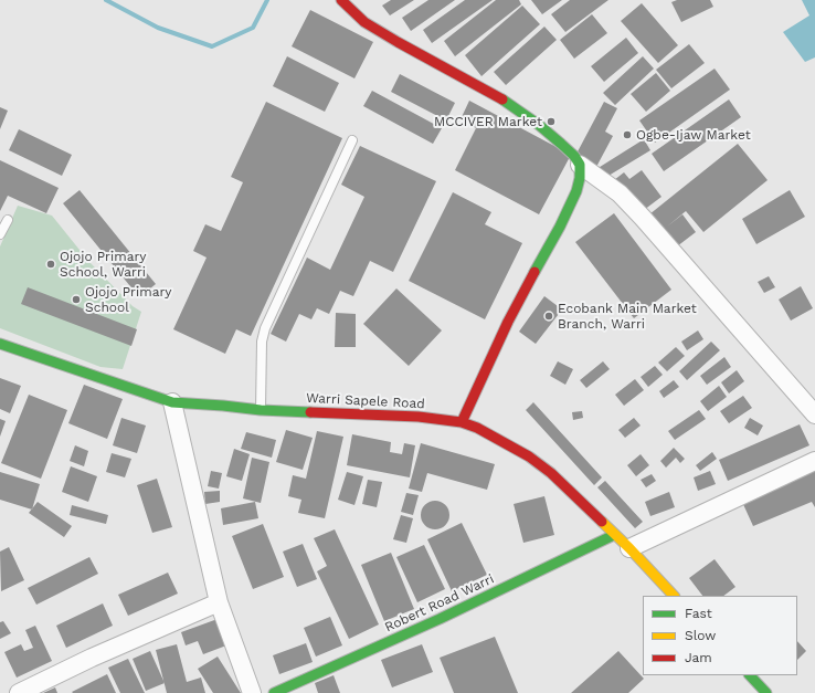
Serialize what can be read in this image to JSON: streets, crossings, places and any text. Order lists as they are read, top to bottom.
{
  "streets": {
    "street": ["Warri Sapele Road", "Robert Road Warri"]
  },
  "crossings": [
    ["Warri Sapele Road", "Robert Road Warri"]
  ],
  "places": [
    "MCCIVER Market",
    "Ogbe-Ijaw Market",
    "Ojojo Primary School, Warri",
    "Ojojo Primary School",
    "Ecobank Main Market Branch, Warri"
  ],
  "legend": ["Fast", "Slow", "Jam"]
}
